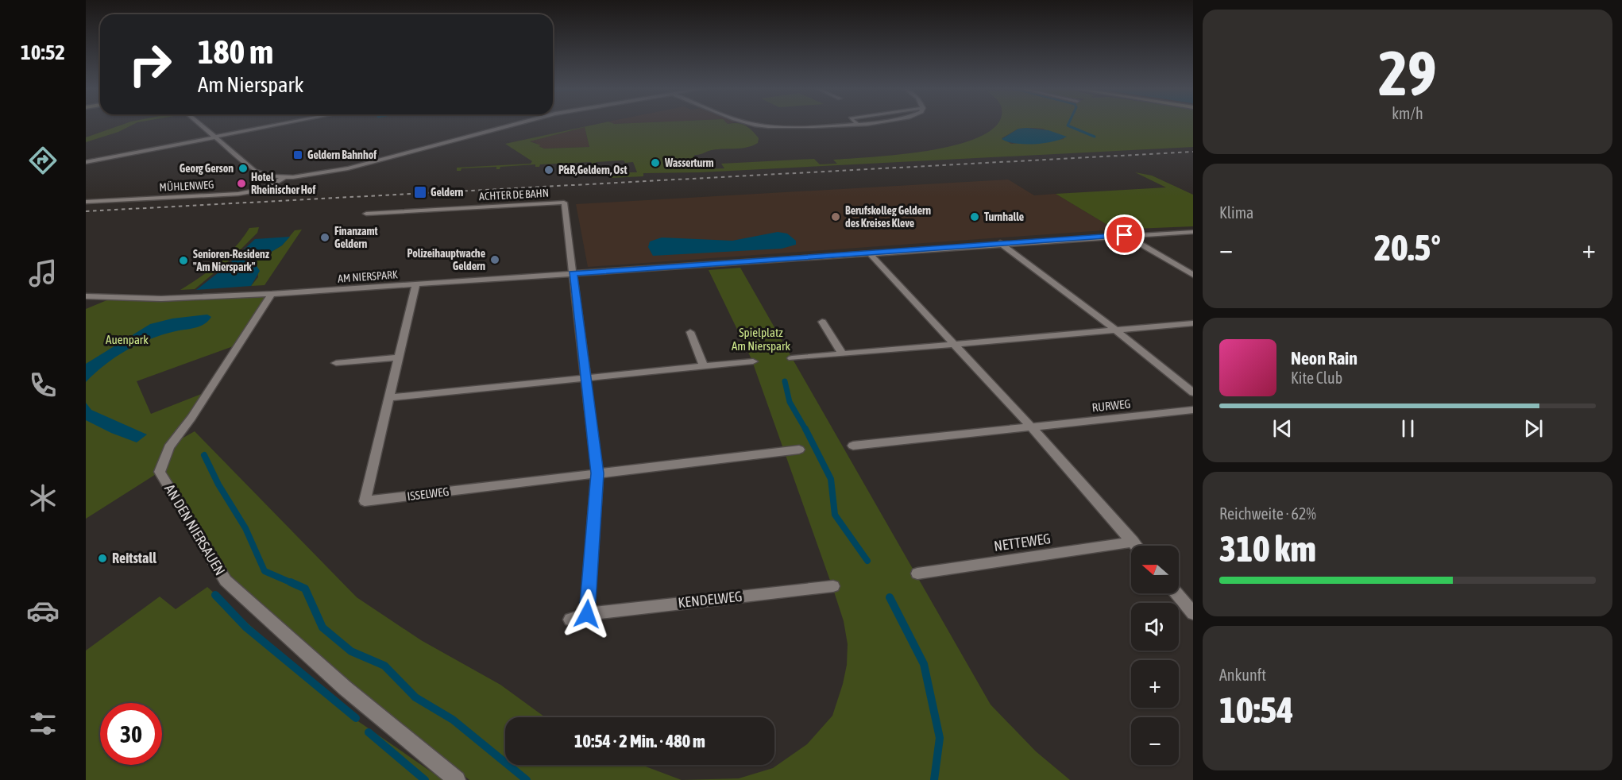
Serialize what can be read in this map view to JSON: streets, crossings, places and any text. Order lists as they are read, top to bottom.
{
  "streets": {
    "street": [
      "MÜHLENWEG",
      "ACHTER DE BAHN",
      "AM NIERSPARK",
      "RURWEG",
      "ISSELWEG",
      "AN DEN NIERSAUEN",
      "NETTEWEG",
      "KENDELWEG"
    ]
  },
  "crossings": [
    ["ACHTER DE BAHN", "AM NIERSPARK"],
    ["AM NIERSPARK", "ISSELWEG"],
    ["AM NIERSPARK", "AN DEN NIERSAUEN"]
  ],
  "parks": ["Spielplatz Am Nierspark", "Auenpark"],
  "places": {
    "transit": ["Geldern Bahnhof", "Geldern"],
    "other": [
      "Wasserturm",
      "Georg Gerson",
      "P&R,Geldern, Ost",
      "Hotel Rheinischer Hof",
      "Berufskolleg Geldern des Kreises Kleve",
      "Turnhalle",
      "Finanzamt Geldern",
      "Polizeihauptwache Geldern",
      "Senioren-Residenz \"Am Nierspark\"",
      "Reitstall"
    ]
  },
  "north": "left",
  "page": {
    "tabs": "10:52",
    "tile": [
      ["29", "km/h"],
      "Klima",
      ["Reichweite · 62%", "310 km"],
      ["Ankunft", "10:54"]
    ],
    "turn": ["180 m", "Am Nierspark"],
    "heat": ["−", "20.5°", "+"],
    "song": ["Neon Rain", "Kite Club"],
    "map_buttons": ["+", "−"],
    "limit": "30",
    "trip": "10:54 · 2 Min. · 480 m"
  }
}
